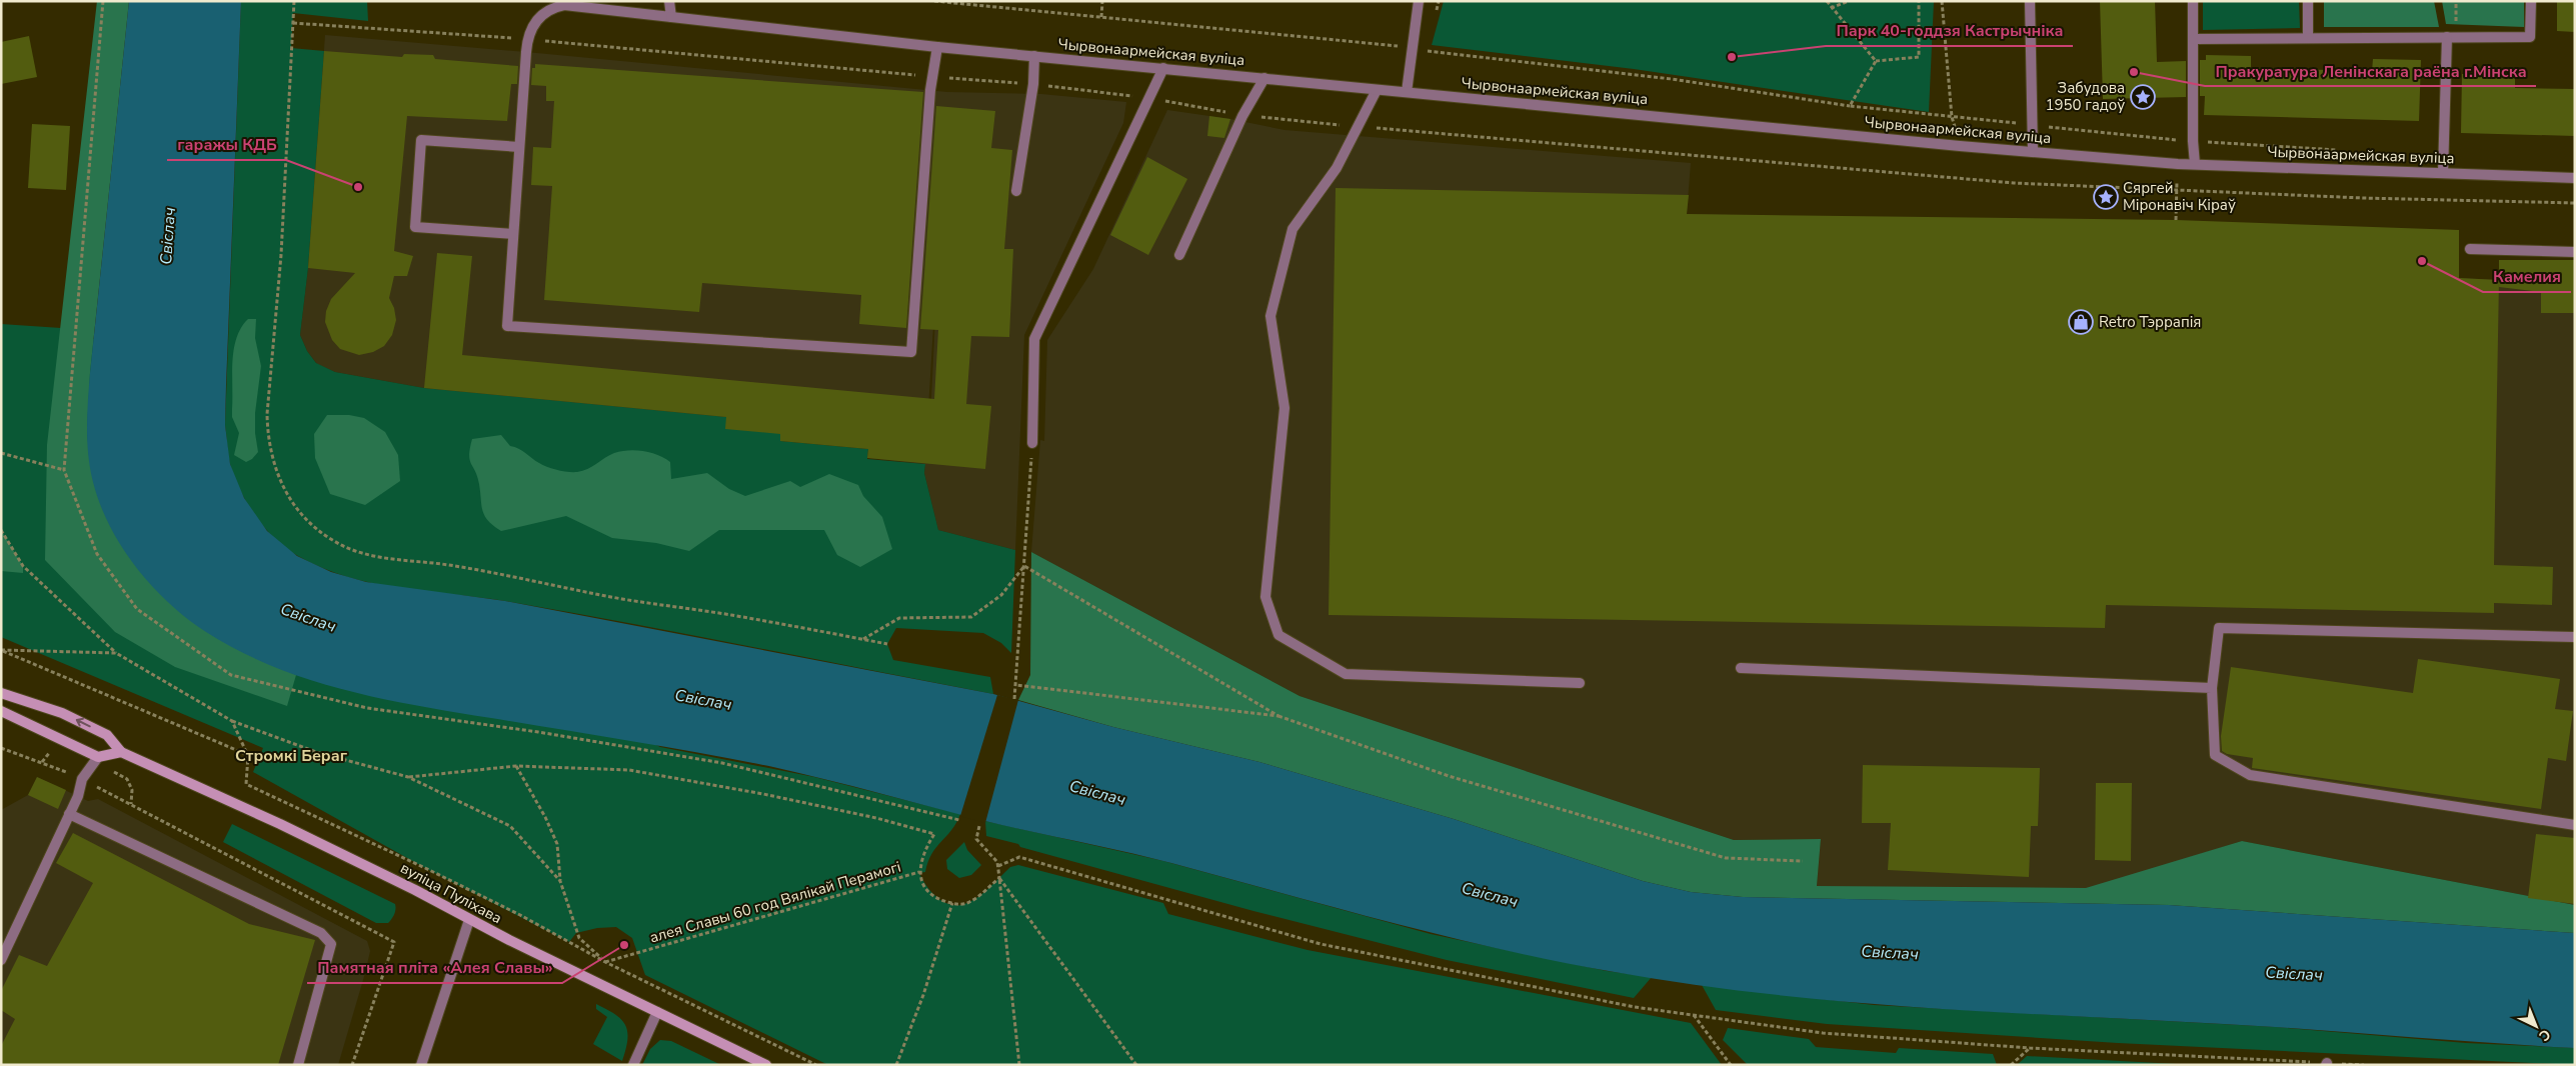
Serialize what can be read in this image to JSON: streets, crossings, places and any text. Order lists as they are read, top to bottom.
{
  "streets": {
    "street": ["Чырвонаармейская вуліца", "вуліца Пуліхава"],
    "path": ["алея Славы 60 год Вялікай Перамогі"]
  },
  "districts": ["Стромкі Бераг"],
  "water": ["Свіслач"],
  "places": {
    "other": [
      "Парк 40-годдзя Кастрычніка",
      "Пракуратура Ленінскага раёна г.Мінска",
      "гаражы КДБ",
      "Камелия",
      "Памятная пліта «Алея Славы»"
    ],
    "place": ["Забудова 1950 гадоў", "Сяргей Міронавіч Кіраў"],
    "shop": ["Retro Тэррапія"]
  },
  "north": "bottom right"
}
